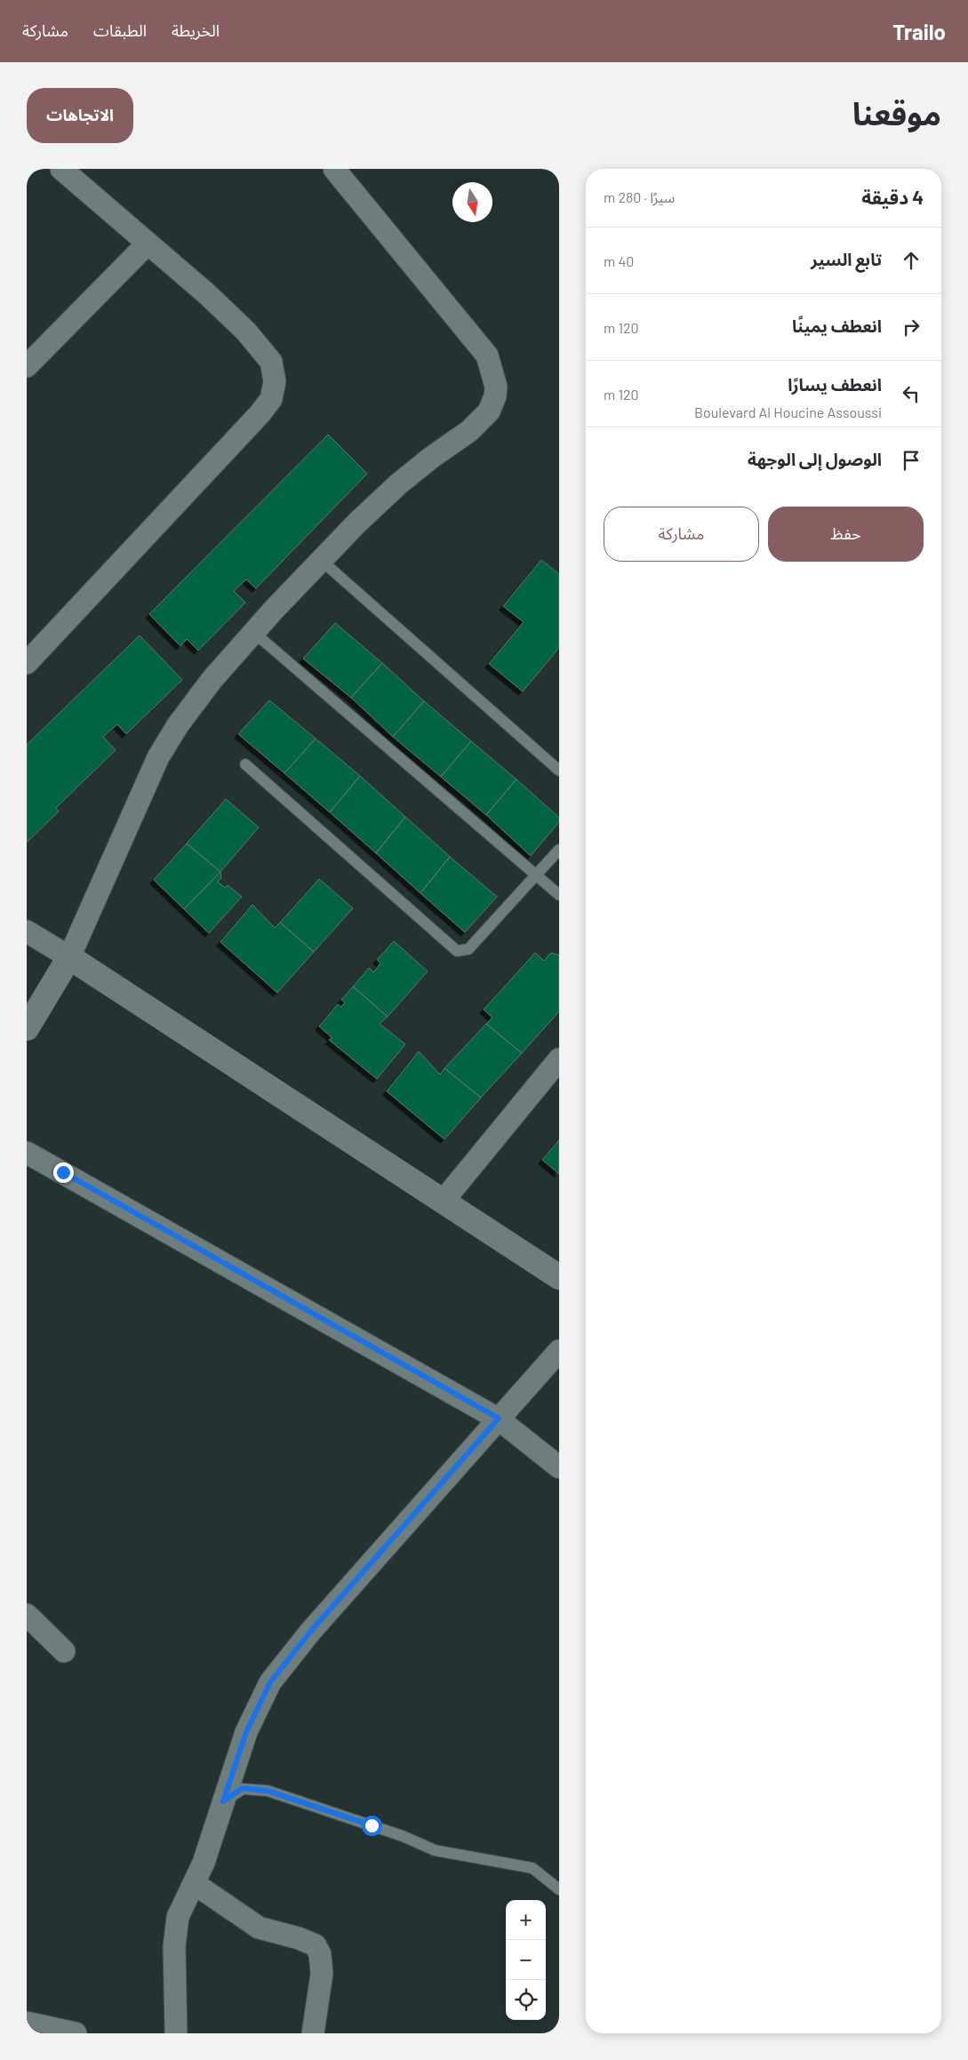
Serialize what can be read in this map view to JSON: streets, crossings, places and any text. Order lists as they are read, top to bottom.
{
  "north": "bottom",
  "page": {
    "header": "Trailo",
    "nav": ["الخريطة", "الطبقات", "مشاركة"],
    "title": "موقعنا",
    "buttons": [
      "الاتجاهات",
      ["حفظ", "مشاركة"]
    ],
    "heading": ["4 دقيقة", "سيرًا · 280 m"],
    "list": [
      ["تابع السير", "40 m"],
      ["انعطف يمينًا", "120 m"],
      ["انعطف يسارًا", "Boulevard Al Houcine Assoussi", "120 m"],
      "الوصول إلى الوجهة"
    ],
    "map_buttons": ["+", "−"]
  }
}
